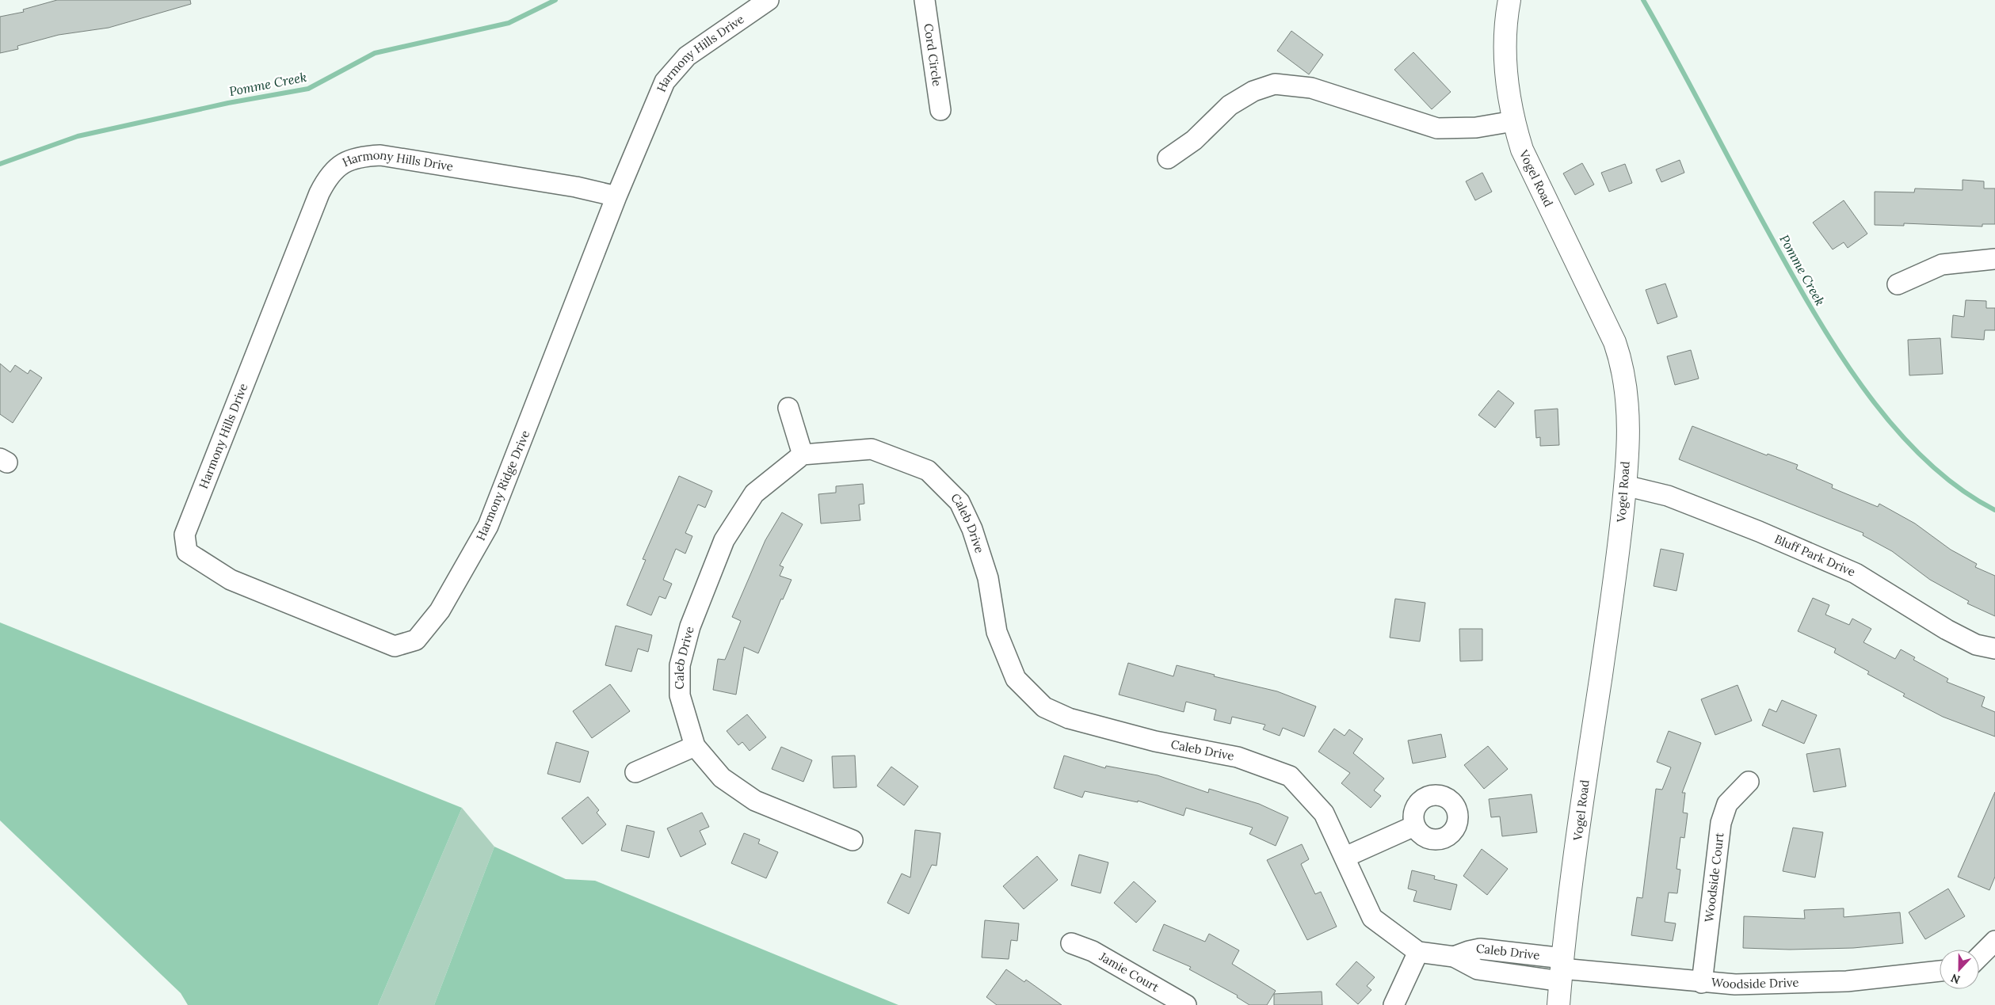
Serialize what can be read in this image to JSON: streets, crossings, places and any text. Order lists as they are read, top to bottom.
{
  "streets": {
    "street": [
      "Cord Circle",
      "Harmony Hills Drive",
      "Vogel Road",
      "Harmony Ridge Drive",
      "Caleb Drive",
      "Bluff Park Drive",
      "Woodside Court",
      "Jamie Court",
      "Woodside Drive"
    ]
  },
  "crossings": [
    ["Harmony Hills Drive", "Harmony Ridge Drive"],
    ["Vogel Road", "Caleb Drive"],
    ["Vogel Road", "Bluff Park Drive"],
    ["Vogel Road", "Woodside Drive"],
    ["Caleb Drive", "Woodside Drive"],
    ["Woodside Court", "Woodside Drive"]
  ],
  "water": ["Pomme Creek"],
  "north": "bottom"
}
